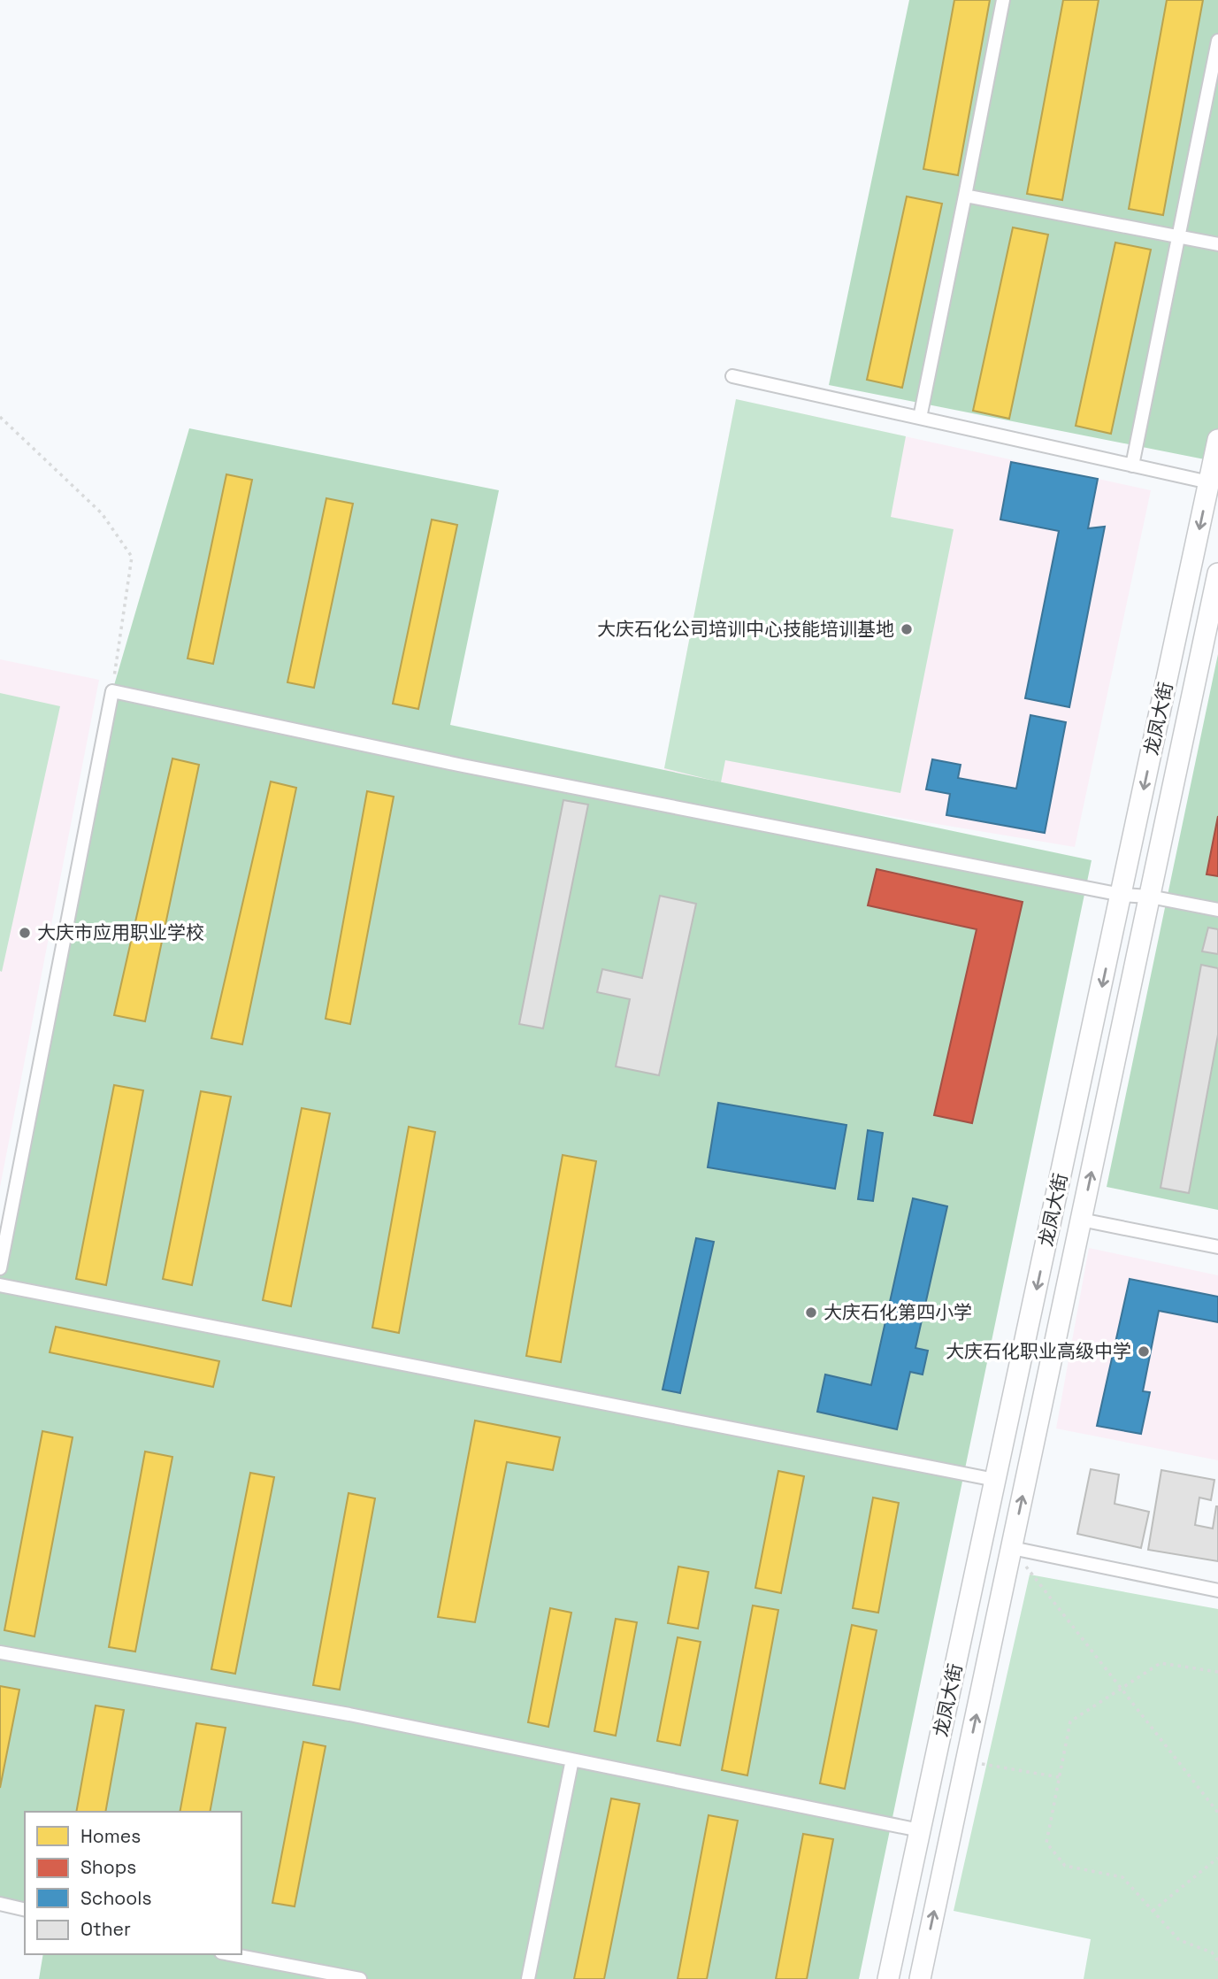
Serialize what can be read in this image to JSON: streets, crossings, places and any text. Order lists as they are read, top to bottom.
{
  "streets": {
    "main road": ["龙凤大街"]
  },
  "places": [
    "大庆石化公司培训中心技能培训基地",
    "大庆市应用职业学校",
    "大庆石化第四小学",
    "大庆石化职业高级中学"
  ],
  "legend": [
    "Homes",
    "Shops",
    "Schools",
    "Other"
  ]
}
